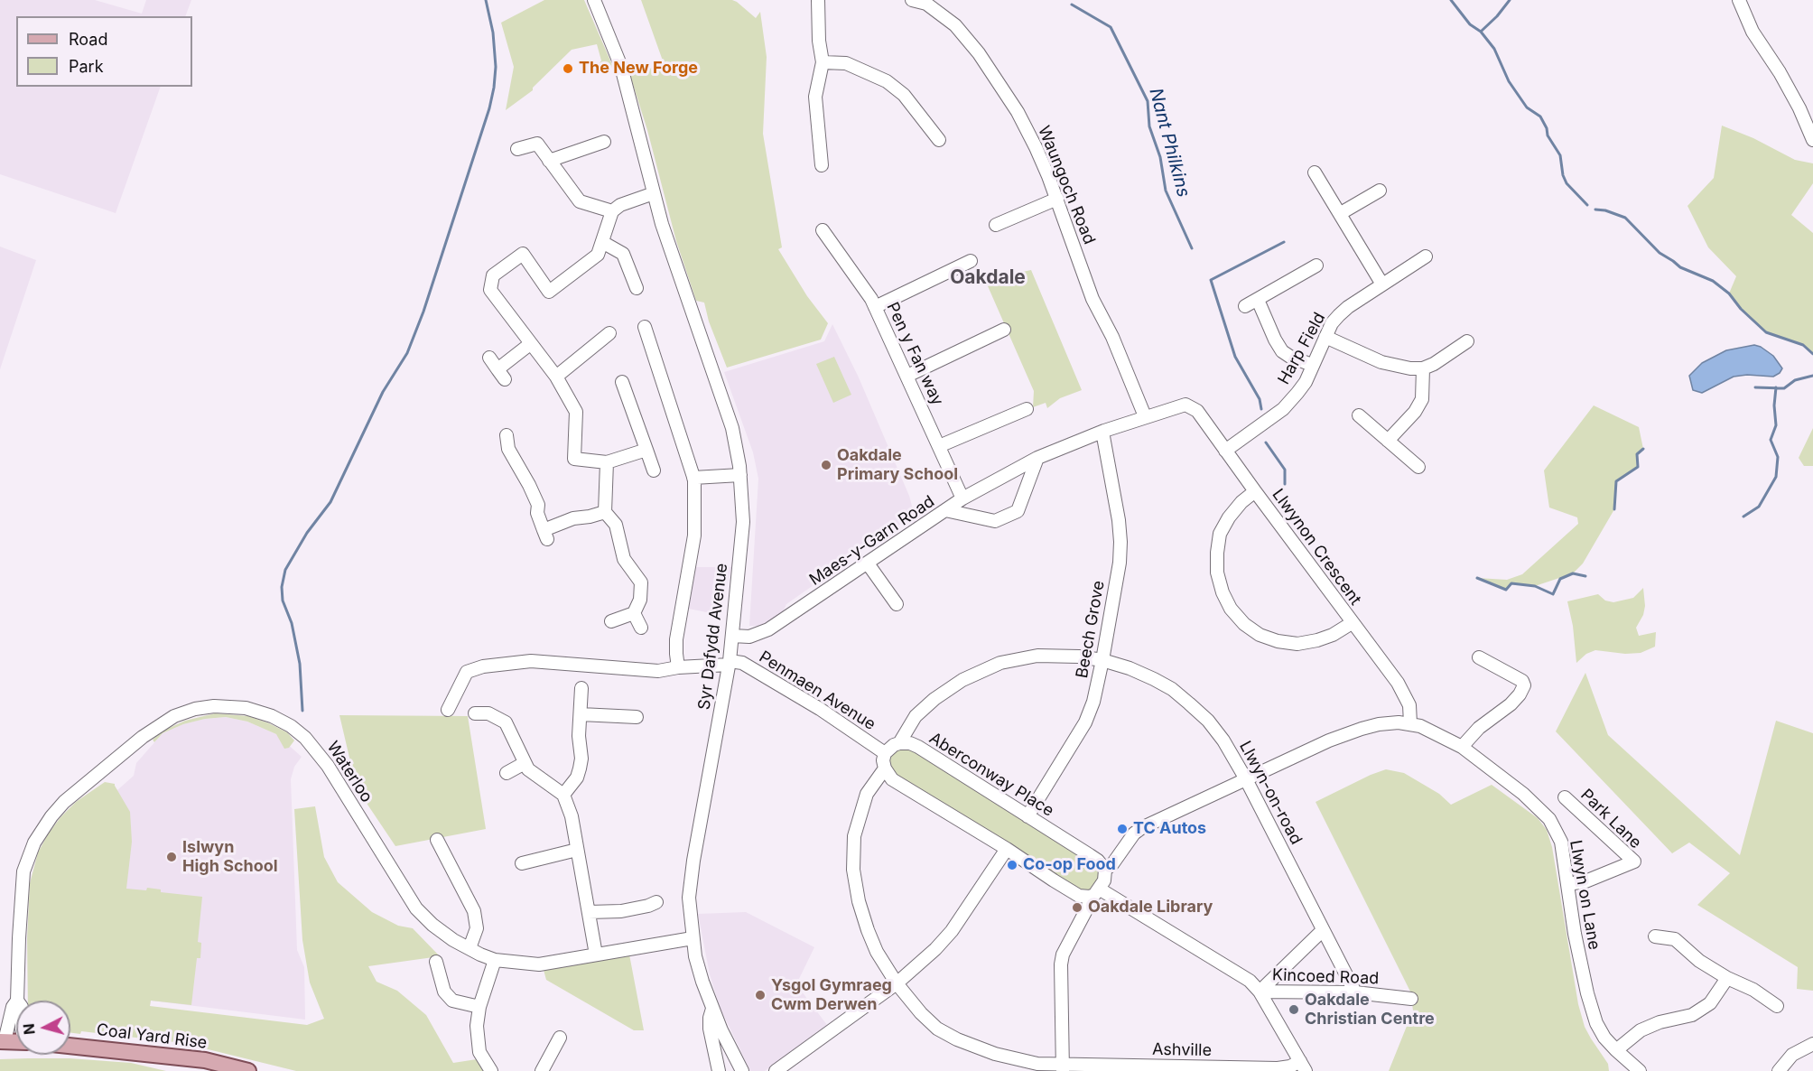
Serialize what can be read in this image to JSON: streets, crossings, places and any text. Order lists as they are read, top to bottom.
{
  "streets": {
    "main road": ["Coal Yard Rise"],
    "street": [
      "Waungoch Road",
      "Harp Field",
      "Pen y Fan way",
      "Maes-y-Garn Road",
      "Llwynon Crescent",
      "Beech Grove",
      "Syr Dafydd Avenue",
      "Penmaen Avenue",
      "Waterloo",
      "Aberconway Place",
      "Llwyn-on-road",
      "Park Lane",
      "Llwyn on Lane",
      "Kincoed Road",
      "Ashville"
    ]
  },
  "crossings": [
    ["Waungoch Road", "Maes-y-Garn Road"],
    ["Harp Field", "Llwynon Crescent"],
    ["Pen y Fan way", "Maes-y-Garn Road"],
    ["Maes-y-Garn Road", "Llwynon Crescent"],
    ["Maes-y-Garn Road", "Beech Grove"],
    ["Maes-y-Garn Road", "Syr Dafydd Avenue"],
    ["Llwynon Crescent", "Llwyn on Lane"],
    ["Beech Grove", "Aberconway Place"],
    ["Beech Grove", "Llwyn-on-road"],
    ["Syr Dafydd Avenue", "Penmaen Avenue"],
    ["Syr Dafydd Avenue", "Waterloo"],
    ["Aberconway Place", "Llwyn-on-road"],
    ["Aberconway Place", "Llwyn on Lane"],
    ["Llwyn-on-road", "Llwyn on Lane"],
    ["Llwyn-on-road", "Kincoed Road"],
    ["Park Lane", "Llwyn on Lane"]
  ],
  "districts": ["Oakdale"],
  "water": ["Nant Philkins"],
  "places": [
    "The New Forge",
    "Oakdale Primary School",
    "TC Autos",
    "Islwyn High School",
    "Co-op Food",
    "Oakdale Library",
    "Ysgol Gymraeg Cwm Derwen",
    "Oakdale Christian Centre"
  ],
  "legend": ["Road", "Park"],
  "north": "left"
}
